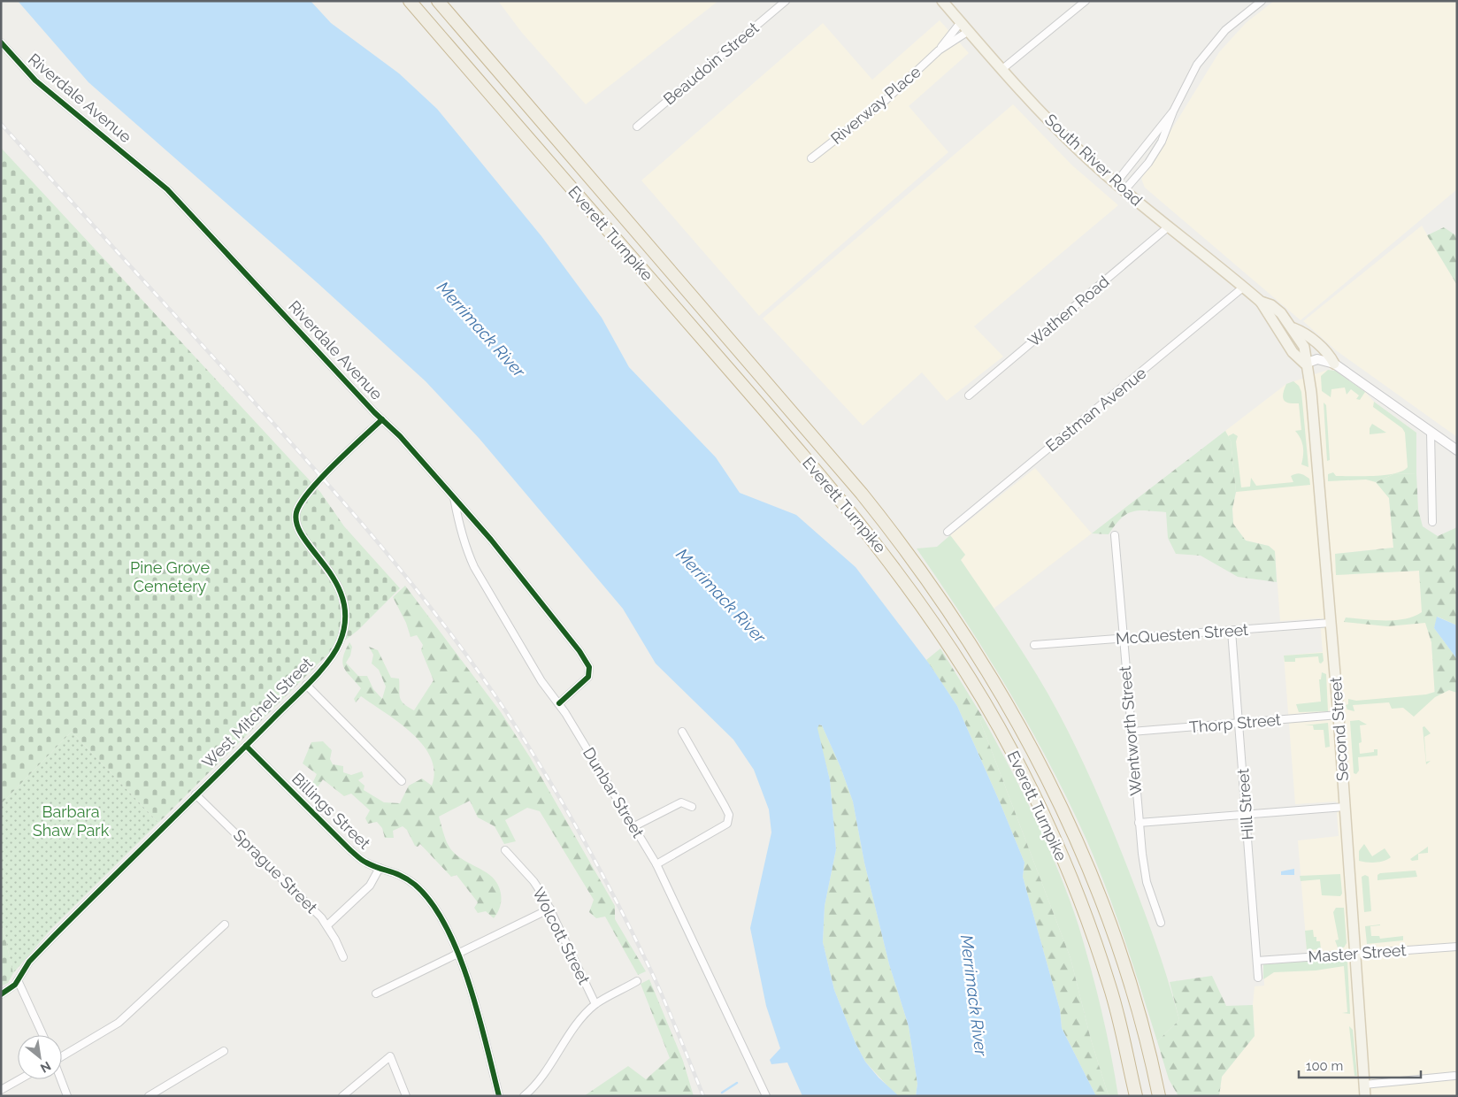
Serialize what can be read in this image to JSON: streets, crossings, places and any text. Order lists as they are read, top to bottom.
{
  "streets": {
    "highway": ["Everett Turnpike"],
    "main road": ["South River Road", "Second Street"],
    "street": [
      "Beaudoin Street",
      "Riverdale Avenue",
      "Riverway Place",
      "Wathen Road",
      "Eastman Avenue",
      "McQuesten Street",
      "West Mitchell Street",
      "Thorp Street",
      "Wentworth Street",
      "Dunbar Street",
      "Hill Street",
      "Billings Street",
      "Sprague Street",
      "Wolcott Street",
      "Master Street"
    ]
  },
  "crossings": [
    ["Riverdale Avenue", "West Mitchell Street"],
    ["Riverdale Avenue", "Dunbar Street"],
    ["Riverway Place", "South River Road"],
    ["South River Road", "Wathen Road"],
    ["South River Road", "Eastman Avenue"],
    ["South River Road", "Second Street"],
    ["McQuesten Street", "Second Street"],
    ["McQuesten Street", "Wentworth Street"],
    ["McQuesten Street", "Hill Street"],
    ["West Mitchell Street", "Billings Street"],
    ["West Mitchell Street", "Sprague Street"],
    ["Thorp Street", "Second Street"],
    ["Thorp Street", "Wentworth Street"],
    ["Thorp Street", "Hill Street"],
    ["Second Street", "Master Street"],
    ["Hill Street", "Master Street"]
  ],
  "water": ["Merrimack River"],
  "parks": ["Pine Grove Cemetery", "Barbara Shaw Park"],
  "scale_bar": "100 m",
  "north": "bottom right"
}
